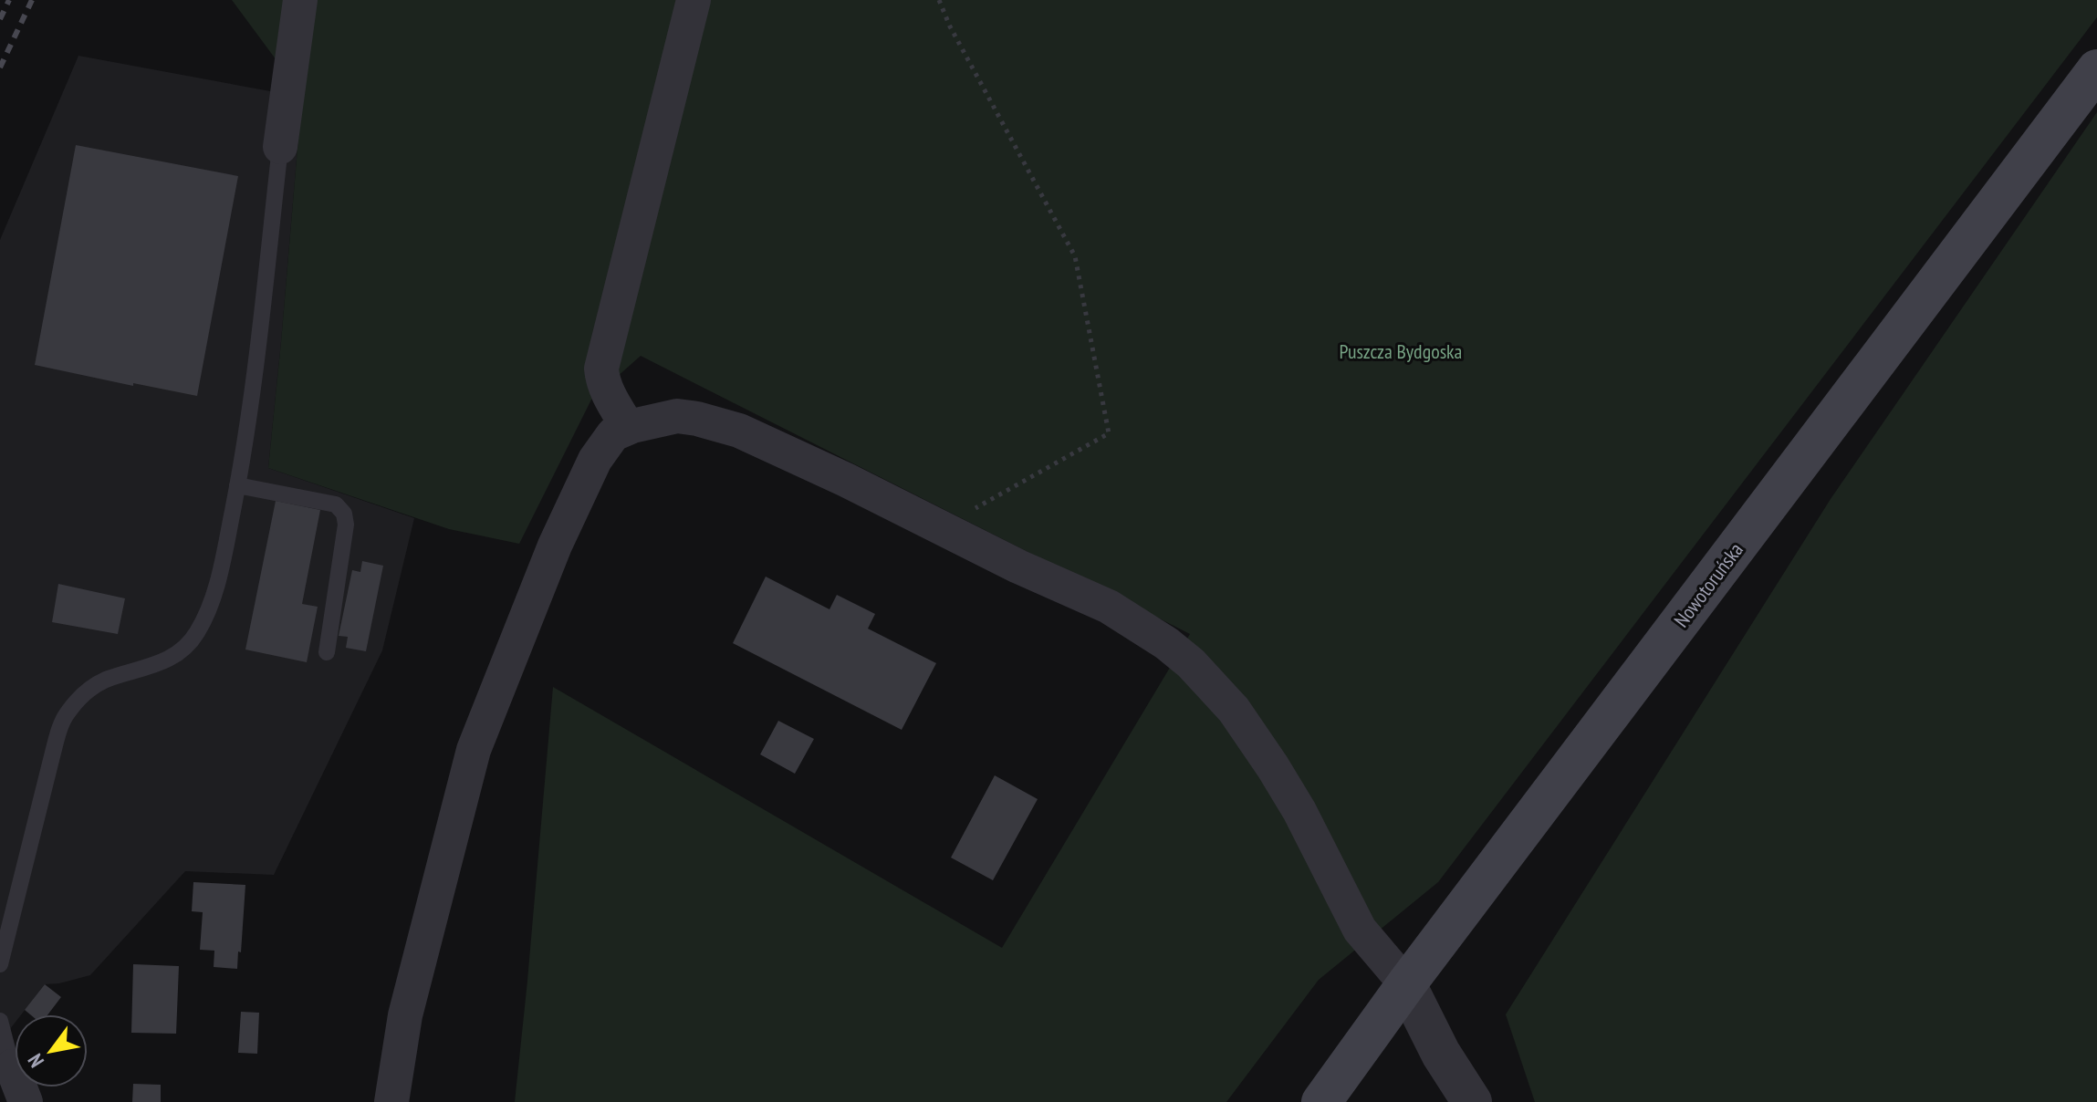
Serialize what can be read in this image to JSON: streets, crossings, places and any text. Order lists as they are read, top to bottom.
{
  "streets": {
    "main road": ["Nowotoruńska"]
  },
  "parks": ["Puszcza Bydgoska"],
  "north": "bottom left"
}
